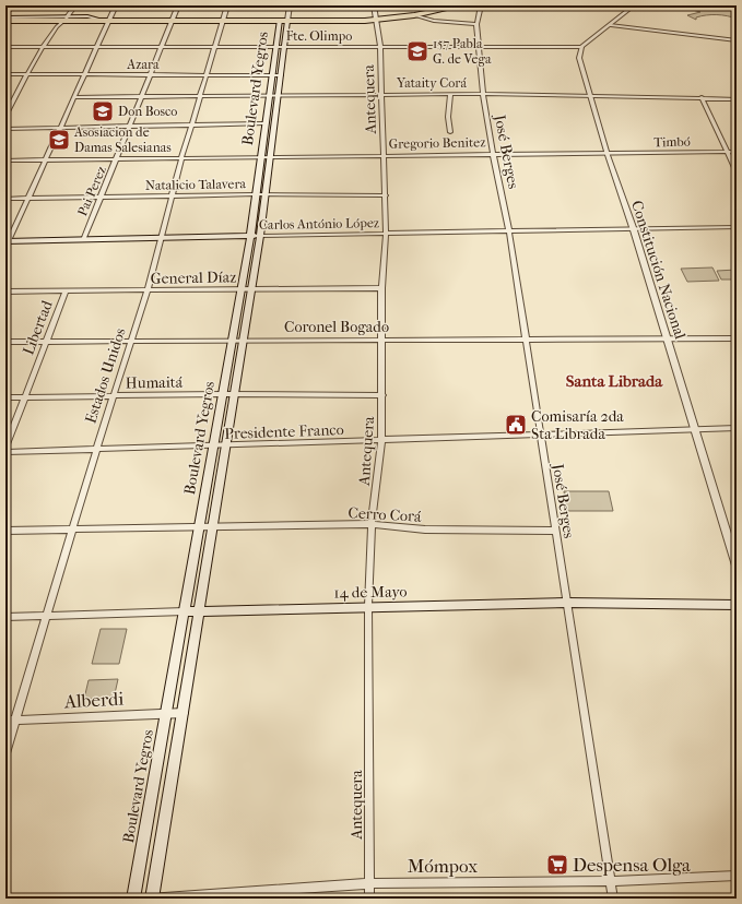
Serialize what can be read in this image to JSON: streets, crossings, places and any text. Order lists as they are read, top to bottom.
{
  "streets": {
    "main road": ["Boulevard Yegros", "Carlos António López", "14 de Mayo"],
    "street": [
      "Fte. Olimpo",
      "Azara",
      "Yataity Corá",
      "Antequera",
      "Timbó",
      "Gregorio Benitez",
      "José Berges",
      "Natalicio Talavera",
      "Pai Perez",
      "Constitución Nacional",
      "General Díaz",
      "Coronel Bogado",
      "Libertad",
      "Estados Unidos",
      "Humaitá",
      "Presidente Franco",
      "Cerro Corá",
      "Alberdi",
      "Mómpox"
    ]
  },
  "crossings": [
    ["Fte. Olimpo", "Boulevard Yegros"],
    ["Fte. Olimpo", "Antequera"],
    ["Fte. Olimpo", "José Berges"],
    ["Fte. Olimpo", "Pai Perez"],
    ["Fte. Olimpo", "Constitución Nacional"],
    ["Fte. Olimpo", "Estados Unidos"],
    ["Azara", "Boulevard Yegros"],
    ["Azara", "Pai Perez"],
    ["Azara", "Estados Unidos"],
    ["Yataity Corá", "Boulevard Yegros"],
    ["Yataity Corá", "Antequera"],
    ["Yataity Corá", "José Berges"],
    ["Yataity Corá", "Pai Perez"],
    ["Yataity Corá", "Constitución Nacional"],
    ["Yataity Corá", "Estados Unidos"],
    ["Boulevard Yegros", "Gregorio Benitez"],
    ["Boulevard Yegros", "Natalicio Talavera"],
    ["Boulevard Yegros", "Carlos António López"],
    ["Boulevard Yegros", "General Díaz"],
    ["Boulevard Yegros", "Coronel Bogado"],
    ["Boulevard Yegros", "Humaitá"],
    ["Boulevard Yegros", "Presidente Franco"],
    ["Boulevard Yegros", "Cerro Corá"],
    ["Boulevard Yegros", "14 de Mayo"],
    ["Boulevard Yegros", "Alberdi"],
    ["Boulevard Yegros", "Mómpox"],
    ["Antequera", "Gregorio Benitez"],
    ["Antequera", "Natalicio Talavera"],
    ["Antequera", "Carlos António López"],
    ["Antequera", "General Díaz"],
    ["Antequera", "Coronel Bogado"],
    ["Antequera", "Humaitá"],
    ["Antequera", "Presidente Franco"],
    ["Antequera", "Cerro Corá"],
    ["Antequera", "14 de Mayo"],
    ["Antequera", "Mómpox"],
    ["Timbó", "Gregorio Benitez"],
    ["Timbó", "Constitución Nacional"],
    ["Gregorio Benitez", "José Berges"],
    ["Gregorio Benitez", "Pai Perez"],
    ["Gregorio Benitez", "Constitución Nacional"],
    ["Gregorio Benitez", "Estados Unidos"],
    ["José Berges", "Carlos António López"],
    ["José Berges", "Coronel Bogado"],
    ["José Berges", "Presidente Franco"],
    ["José Berges", "Cerro Corá"],
    ["José Berges", "14 de Mayo"],
    ["José Berges", "Mómpox"],
    ["Natalicio Talavera", "Pai Perez"],
    ["Natalicio Talavera", "Estados Unidos"],
    ["Pai Perez", "Carlos António López"],
    ["Carlos António López", "Constitución Nacional"],
    ["Carlos António López", "Estados Unidos"],
    ["Constitución Nacional", "Coronel Bogado"],
    ["Constitución Nacional", "Presidente Franco"],
    ["General Díaz", "Libertad"],
    ["General Díaz", "Estados Unidos"],
    ["Coronel Bogado", "Libertad"],
    ["Coronel Bogado", "Estados Unidos"],
    ["Libertad", "Humaitá"],
    ["Estados Unidos", "Humaitá"],
    ["Estados Unidos", "Presidente Franco"],
    ["Estados Unidos", "Cerro Corá"],
    ["Estados Unidos", "14 de Mayo"],
    ["Estados Unidos", "Alberdi"]
  ],
  "districts": ["Santa Librada"],
  "places": {
    "school or university": ["157 Pabla G. de Vega", "Don Bosco", "Asosiacion de Damas Salesianas"],
    "public building": ["Comisaría 2da Sta Librada"],
    "supermarket": ["Despensa Olga"]
  }
}
